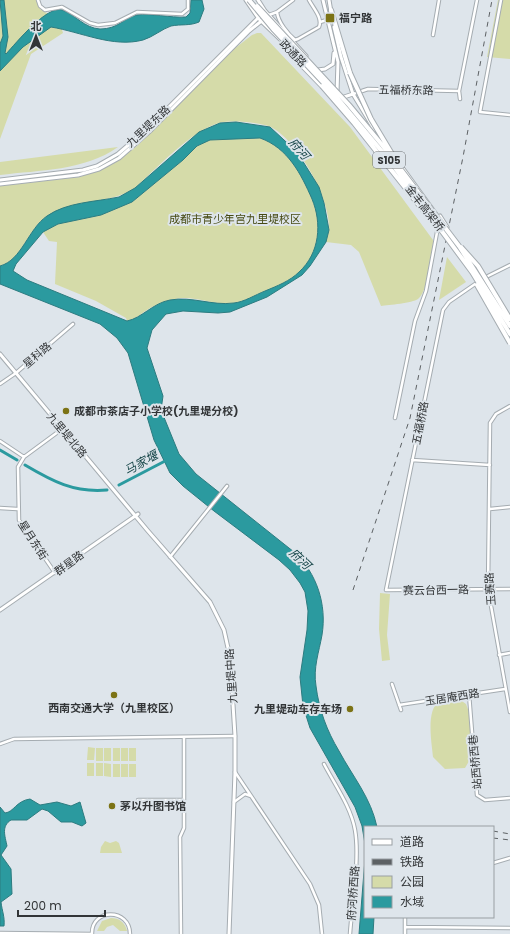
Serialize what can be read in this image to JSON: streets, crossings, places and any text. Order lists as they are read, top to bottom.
{
  "streets": {
    "highway": ["S105", "金丰高架桥"],
    "main road": [
      "政通路",
      "九里堤东路",
      "九里堤北路",
      "群星路",
      "九里堤中路"
    ],
    "street": [
      "五福桥东路",
      "星科路",
      "五福桥路",
      "星月东街",
      "玉赛路",
      "赛云台西一路",
      "玉居庵西路",
      "站西桥西巷",
      "府河桥西路"
    ]
  },
  "crossings": [
    ["政通路", "九里堤东路"],
    ["星科路", "九里堤北路"],
    ["五福桥路", "赛云台西一路"],
    ["九里堤北路", "群星路"],
    ["九里堤北路", "九里堤中路"],
    ["星月东街", "群星路"],
    ["群星路", "九里堤中路"],
    ["玉赛路", "赛云台西一路"],
    ["玉赛路", "玉居庵西路"],
    ["玉居庵西路", "站西桥西巷"]
  ],
  "water": ["府河", "马家堰"],
  "parks": ["成都市青少年宫九里堤校区"],
  "places": {
    "transit": ["福宁路"],
    "other": [
      "成都市茶店子小学校(九里堤分校)",
      "西南交通大学（九里校区）",
      "九里堤动车存车场",
      "茅以升图书馆"
    ]
  },
  "legend": [
    "道路",
    "铁路",
    "公园",
    "水域"
  ],
  "scale_bar": "200 m",
  "north": "top"
}
